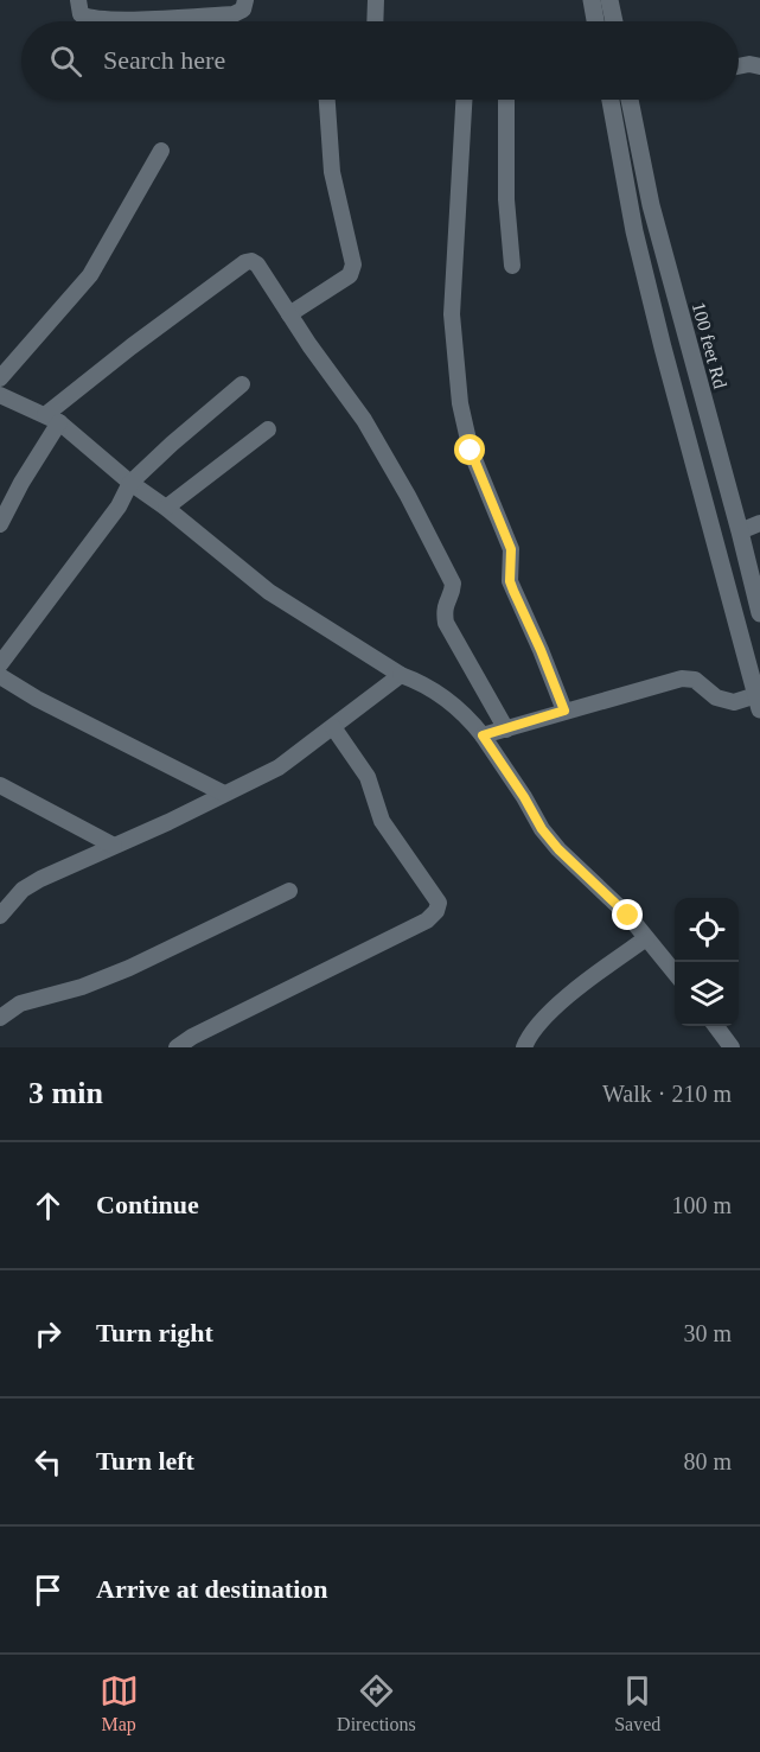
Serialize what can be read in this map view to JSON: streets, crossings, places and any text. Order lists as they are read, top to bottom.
{
  "streets": {
    "main road": ["100 feet Rd"]
  },
  "page": {
    "search": "Search here",
    "heading": ["3 min", "Walk · 210 m"],
    "list": [
      ["Continue", "100 m"],
      ["Turn right", "30 m"],
      ["Turn left", "80 m"],
      "Arrive at destination"
    ],
    "nav": ["Map", "Directions", "Saved"]
  }
}
